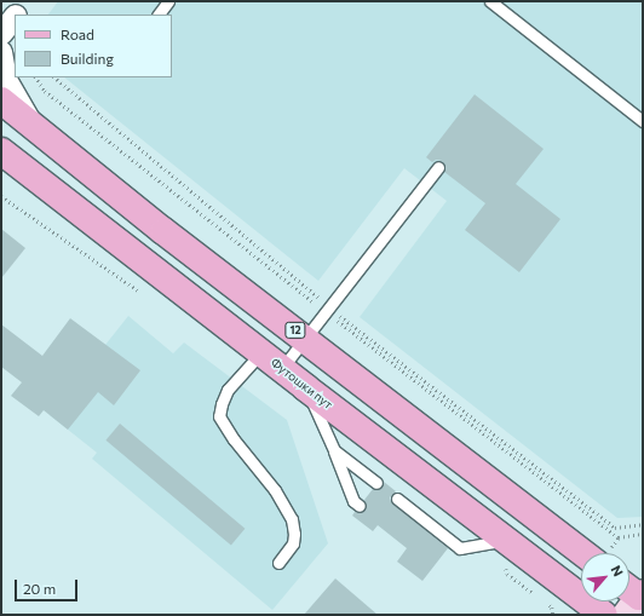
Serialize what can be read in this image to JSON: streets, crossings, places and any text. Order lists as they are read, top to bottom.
{
  "streets": {
    "main road": ["12", "Футошки пут"]
  },
  "legend": ["Road", "Building"],
  "scale_bar": "20 m",
  "north": "top right"
}
